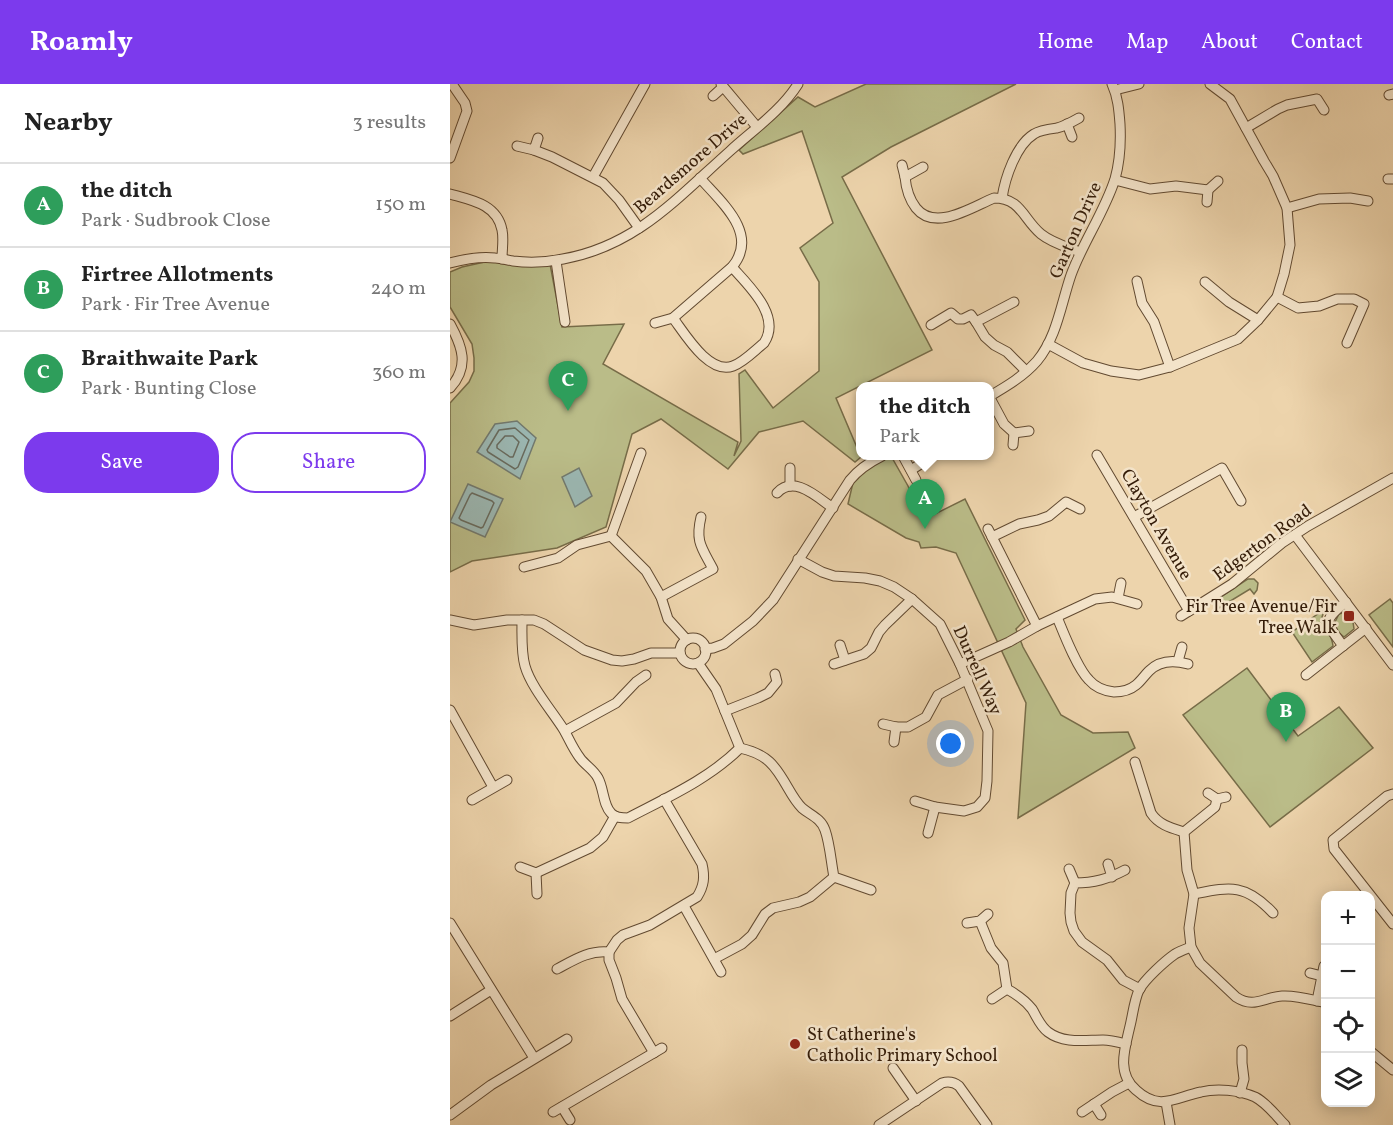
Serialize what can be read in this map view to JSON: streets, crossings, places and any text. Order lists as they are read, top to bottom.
{
  "streets": {
    "street": [
      "Beardsmore Drive",
      "Garton Drive",
      "Clayton Avenue",
      "Edgerton Road",
      "Durrell Way"
    ]
  },
  "crossings": [
    ["Clayton Avenue", "Edgerton Road"]
  ],
  "places": {
    "transit": ["Fir Tree Avenue/Fir Tree Walk"],
    "other": ["St Catherine's Catholic Primary School"]
  },
  "page": {
    "header": "Roamly",
    "nav": [
      "Home",
      "Map",
      "About",
      "Contact"
    ],
    "heading": ["Nearby", "3 results"],
    "list": [
      {
        "mark": "A",
        "name": "the ditch",
        "note": "Park · Sudbrook Close",
        "value": "150 m"
      },
      {
        "mark": "B",
        "name": "Firtree Allotments",
        "note": "Park · Fir Tree Avenue",
        "value": "240 m"
      },
      {
        "mark": "C",
        "name": "Braithwaite Park",
        "note": "Park · Bunting Close",
        "value": "360 m"
      }
    ],
    "pins": ["C", "A", "B"],
    "popup": ["the ditch", "Park"],
    "buttons": ["Save", "Share"],
    "map_buttons": ["+", "−"]
  }
}
